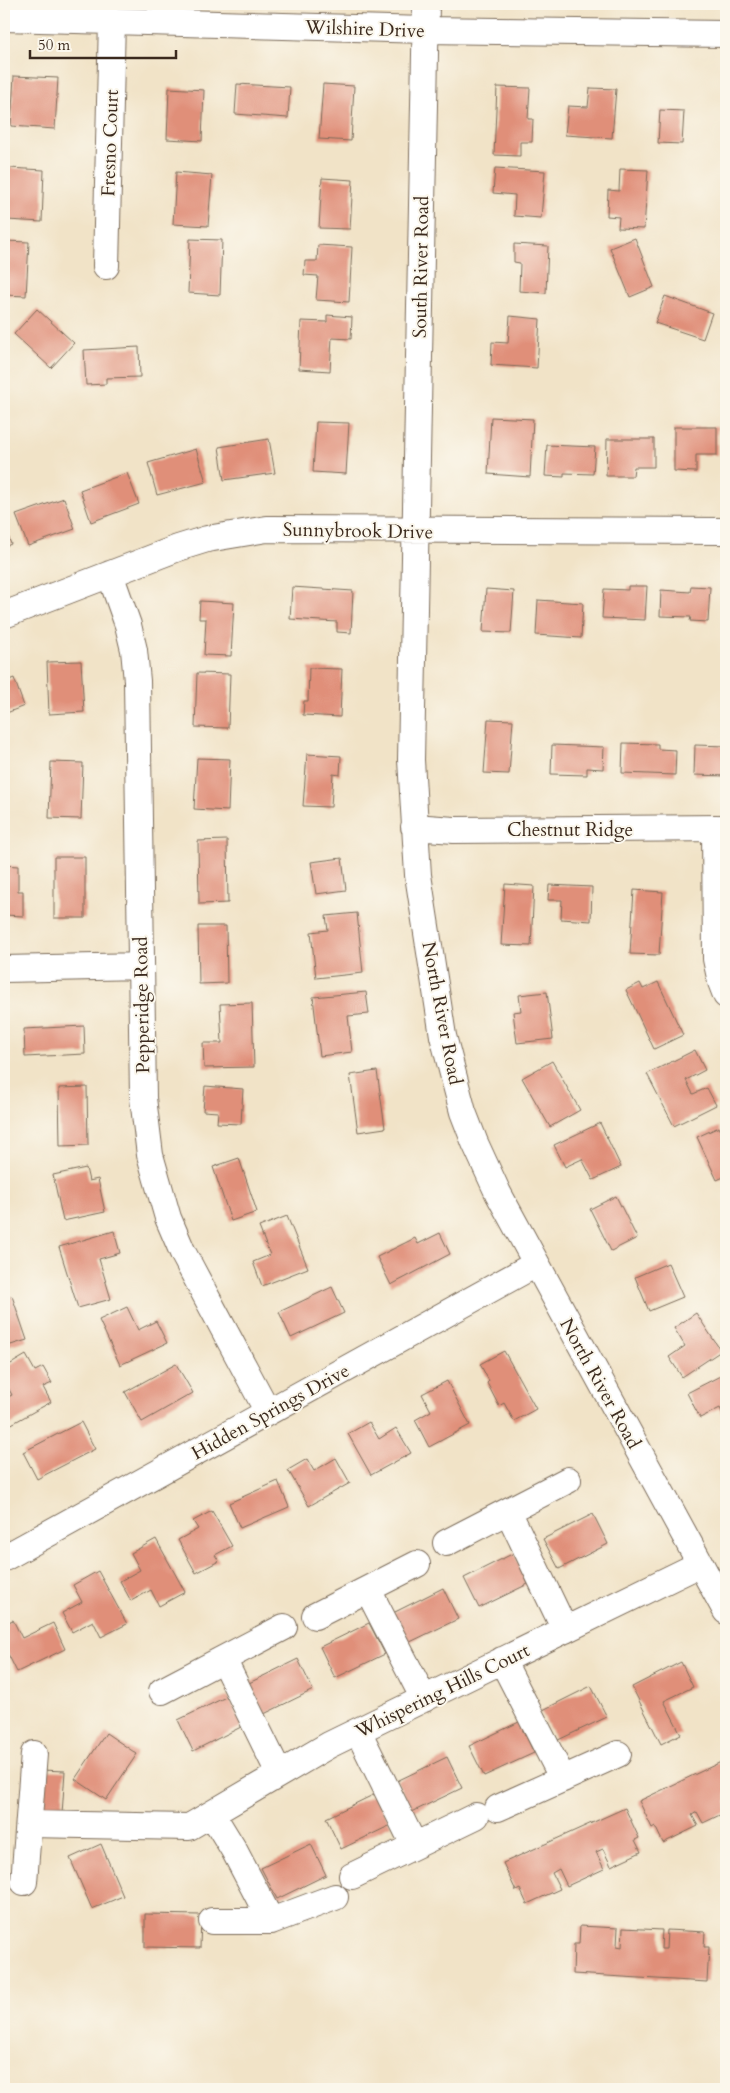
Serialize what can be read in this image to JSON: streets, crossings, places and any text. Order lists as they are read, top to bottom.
{
  "streets": {
    "street": [
      "Wilshire Drive",
      "Fresno Court",
      "South River Road",
      "Sunnybrook Drive",
      "Chestnut Ridge",
      "Pepperidge Road",
      "North River Road",
      "Hidden Springs Drive",
      "Whispering Hills Court"
    ]
  },
  "crossings": [
    ["Wilshire Drive", "Fresno Court"],
    ["Wilshire Drive", "South River Road"],
    ["South River Road", "Sunnybrook Drive"],
    ["South River Road", "North River Road"],
    ["Sunnybrook Drive", "Pepperidge Road"],
    ["Sunnybrook Drive", "North River Road"],
    ["Chestnut Ridge", "North River Road"],
    ["Pepperidge Road", "Hidden Springs Drive"],
    ["North River Road", "Hidden Springs Drive"],
    ["North River Road", "Whispering Hills Court"]
  ],
  "scale_bar": "50 m"
}
